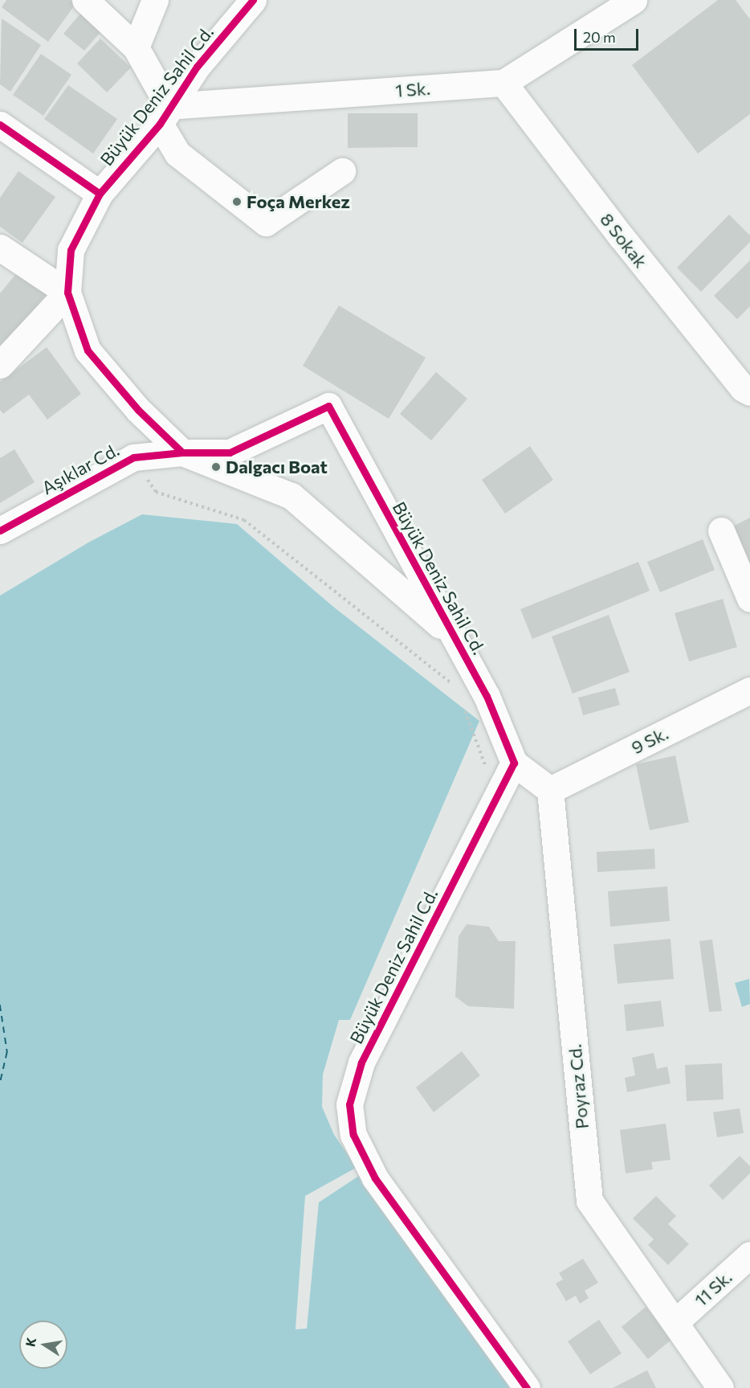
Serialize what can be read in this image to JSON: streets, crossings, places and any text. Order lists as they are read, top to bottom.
{
  "streets": {
    "street": [
      "1 Sk.",
      "Büyük Deniz Sahil Cd.",
      "8 Sokak",
      "Aşıklar Cd.",
      "9 Sk.",
      "Poyraz Cd.",
      "11 Sk."
    ]
  },
  "crossings": [
    ["1 Sk.", "Büyük Deniz Sahil Cd."],
    ["1 Sk.", "8 Sokak"],
    ["Büyük Deniz Sahil Cd.", "Aşıklar Cd."],
    ["9 Sk.", "Poyraz Cd."],
    ["Poyraz Cd.", "11 Sk."]
  ],
  "places": ["Foça Merkez", "Dalgacı Boat"],
  "scale_bar": "20 m",
  "north": "left"
}
